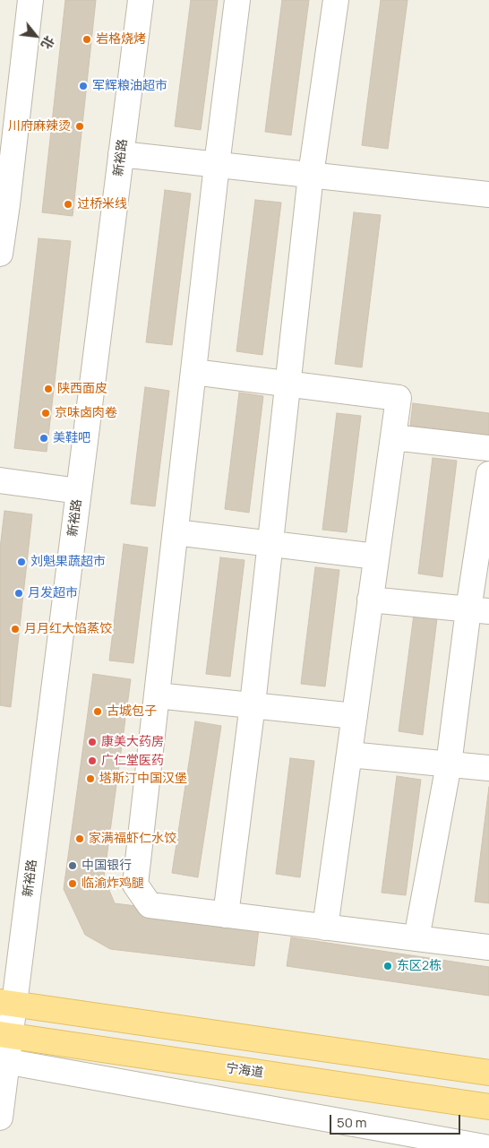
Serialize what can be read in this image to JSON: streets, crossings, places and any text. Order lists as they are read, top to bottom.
{
  "streets": {
    "main road": ["宁海道"],
    "street": ["新裕路"]
  },
  "crossings": [
    ["新裕路", "宁海道"]
  ],
  "places": [
    "岩格烧烤",
    "军辉粮油超市",
    "川府麻辣烫",
    "过桥米线",
    "陕西面皮",
    "京味卤肉卷",
    "美鞋吧",
    "刘魁果蔬超市",
    "月发超市",
    "月月红大馅蒸饺",
    "古城包子",
    "康美大药房",
    "广仁堂医药",
    "塔斯汀中国汉堡",
    "家满福虾仁水饺",
    "中国银行",
    "临渝炸鸡腿",
    "东区2栋"
  ],
  "scale_bar": "50 m",
  "north": "bottom right"
}
